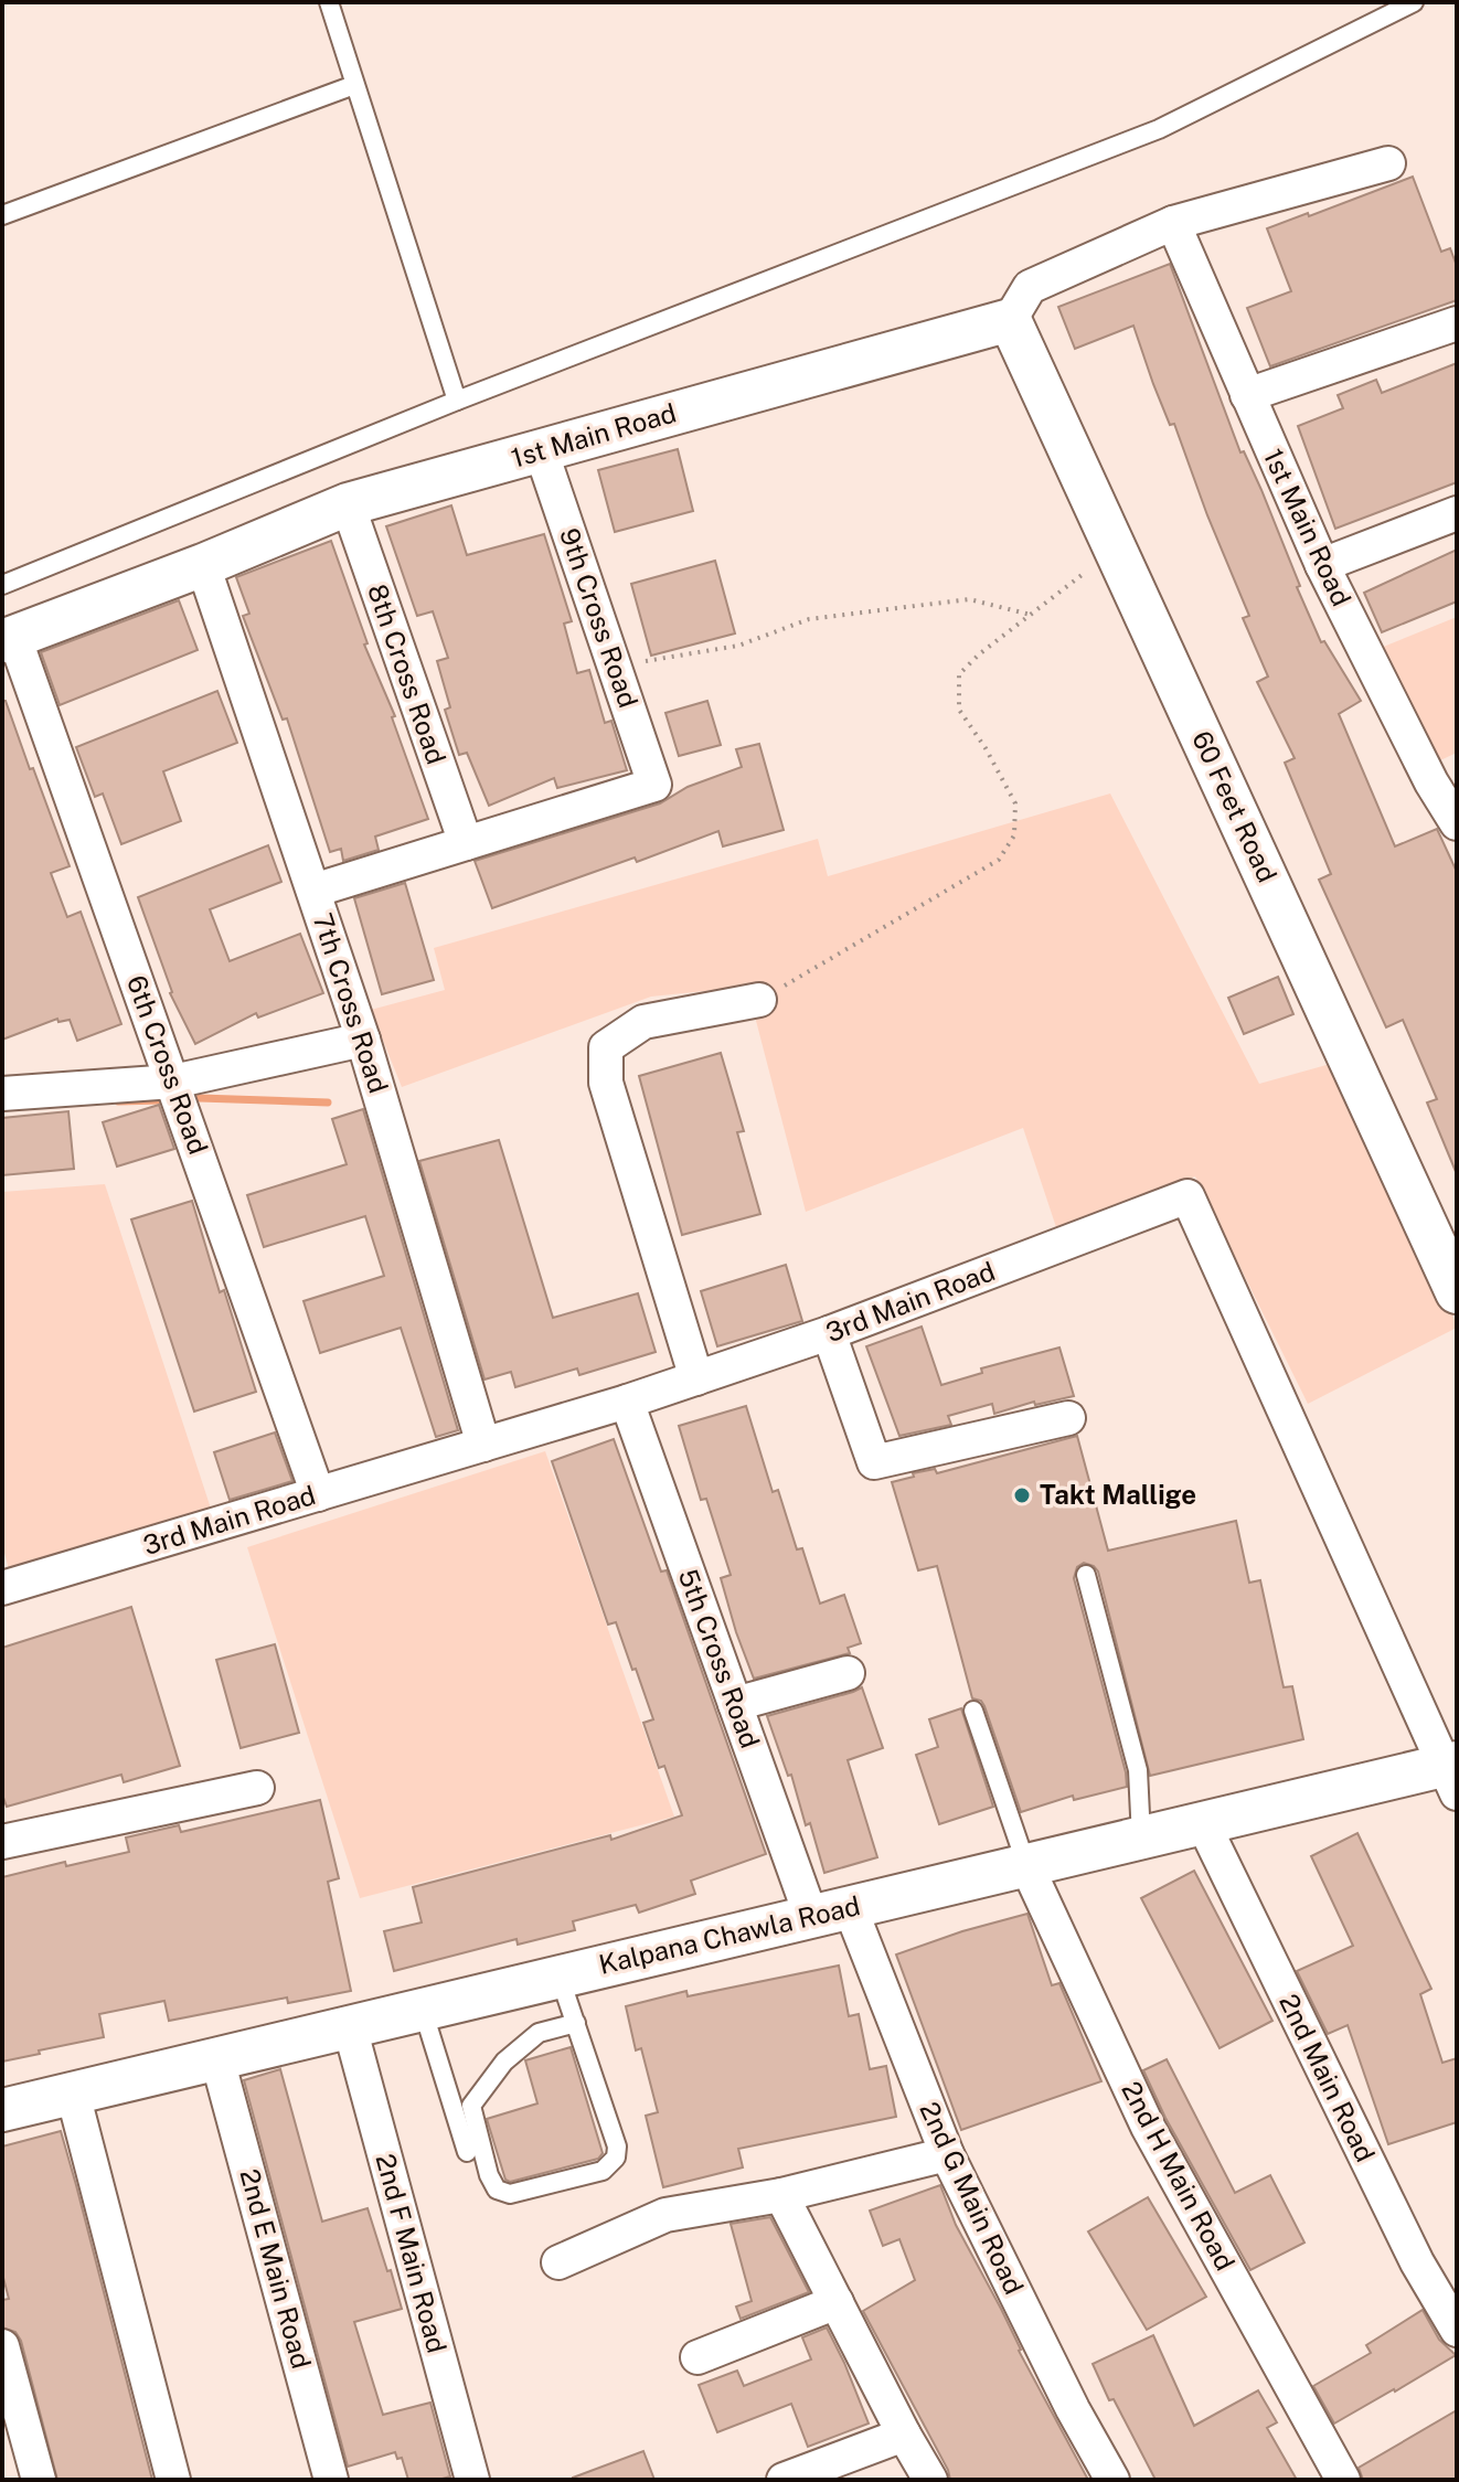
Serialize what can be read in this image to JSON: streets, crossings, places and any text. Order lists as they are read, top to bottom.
{
  "streets": {
    "street": [
      "1st Main Road",
      "9th Cross Road",
      "8th Cross Road",
      "60 Feet Road",
      "7th Cross Road",
      "6th Cross Road",
      "3rd Main Road",
      "5th Cross Road",
      "Kalpana Chawla Road",
      "2nd Main Road",
      "2nd H Main Road",
      "2nd G Main Road",
      "2nd F Main Road",
      "2nd E Main Road"
    ]
  },
  "crossings": [
    ["1st Main Road", "9th Cross Road"],
    ["1st Main Road", "8th Cross Road"],
    ["1st Main Road", "60 Feet Road"],
    ["1st Main Road", "7th Cross Road"],
    ["1st Main Road", "6th Cross Road"],
    ["9th Cross Road", "8th Cross Road"],
    ["7th Cross Road", "3rd Main Road"],
    ["6th Cross Road", "3rd Main Road"],
    ["3rd Main Road", "5th Cross Road"],
    ["3rd Main Road", "Kalpana Chawla Road"],
    ["5th Cross Road", "Kalpana Chawla Road"],
    ["5th Cross Road", "2nd G Main Road"],
    ["Kalpana Chawla Road", "2nd Main Road"],
    ["Kalpana Chawla Road", "2nd H Main Road"],
    ["Kalpana Chawla Road", "2nd G Main Road"],
    ["Kalpana Chawla Road", "2nd F Main Road"],
    ["Kalpana Chawla Road", "2nd E Main Road"]
  ],
  "places": ["Takt Mallige"]
}
